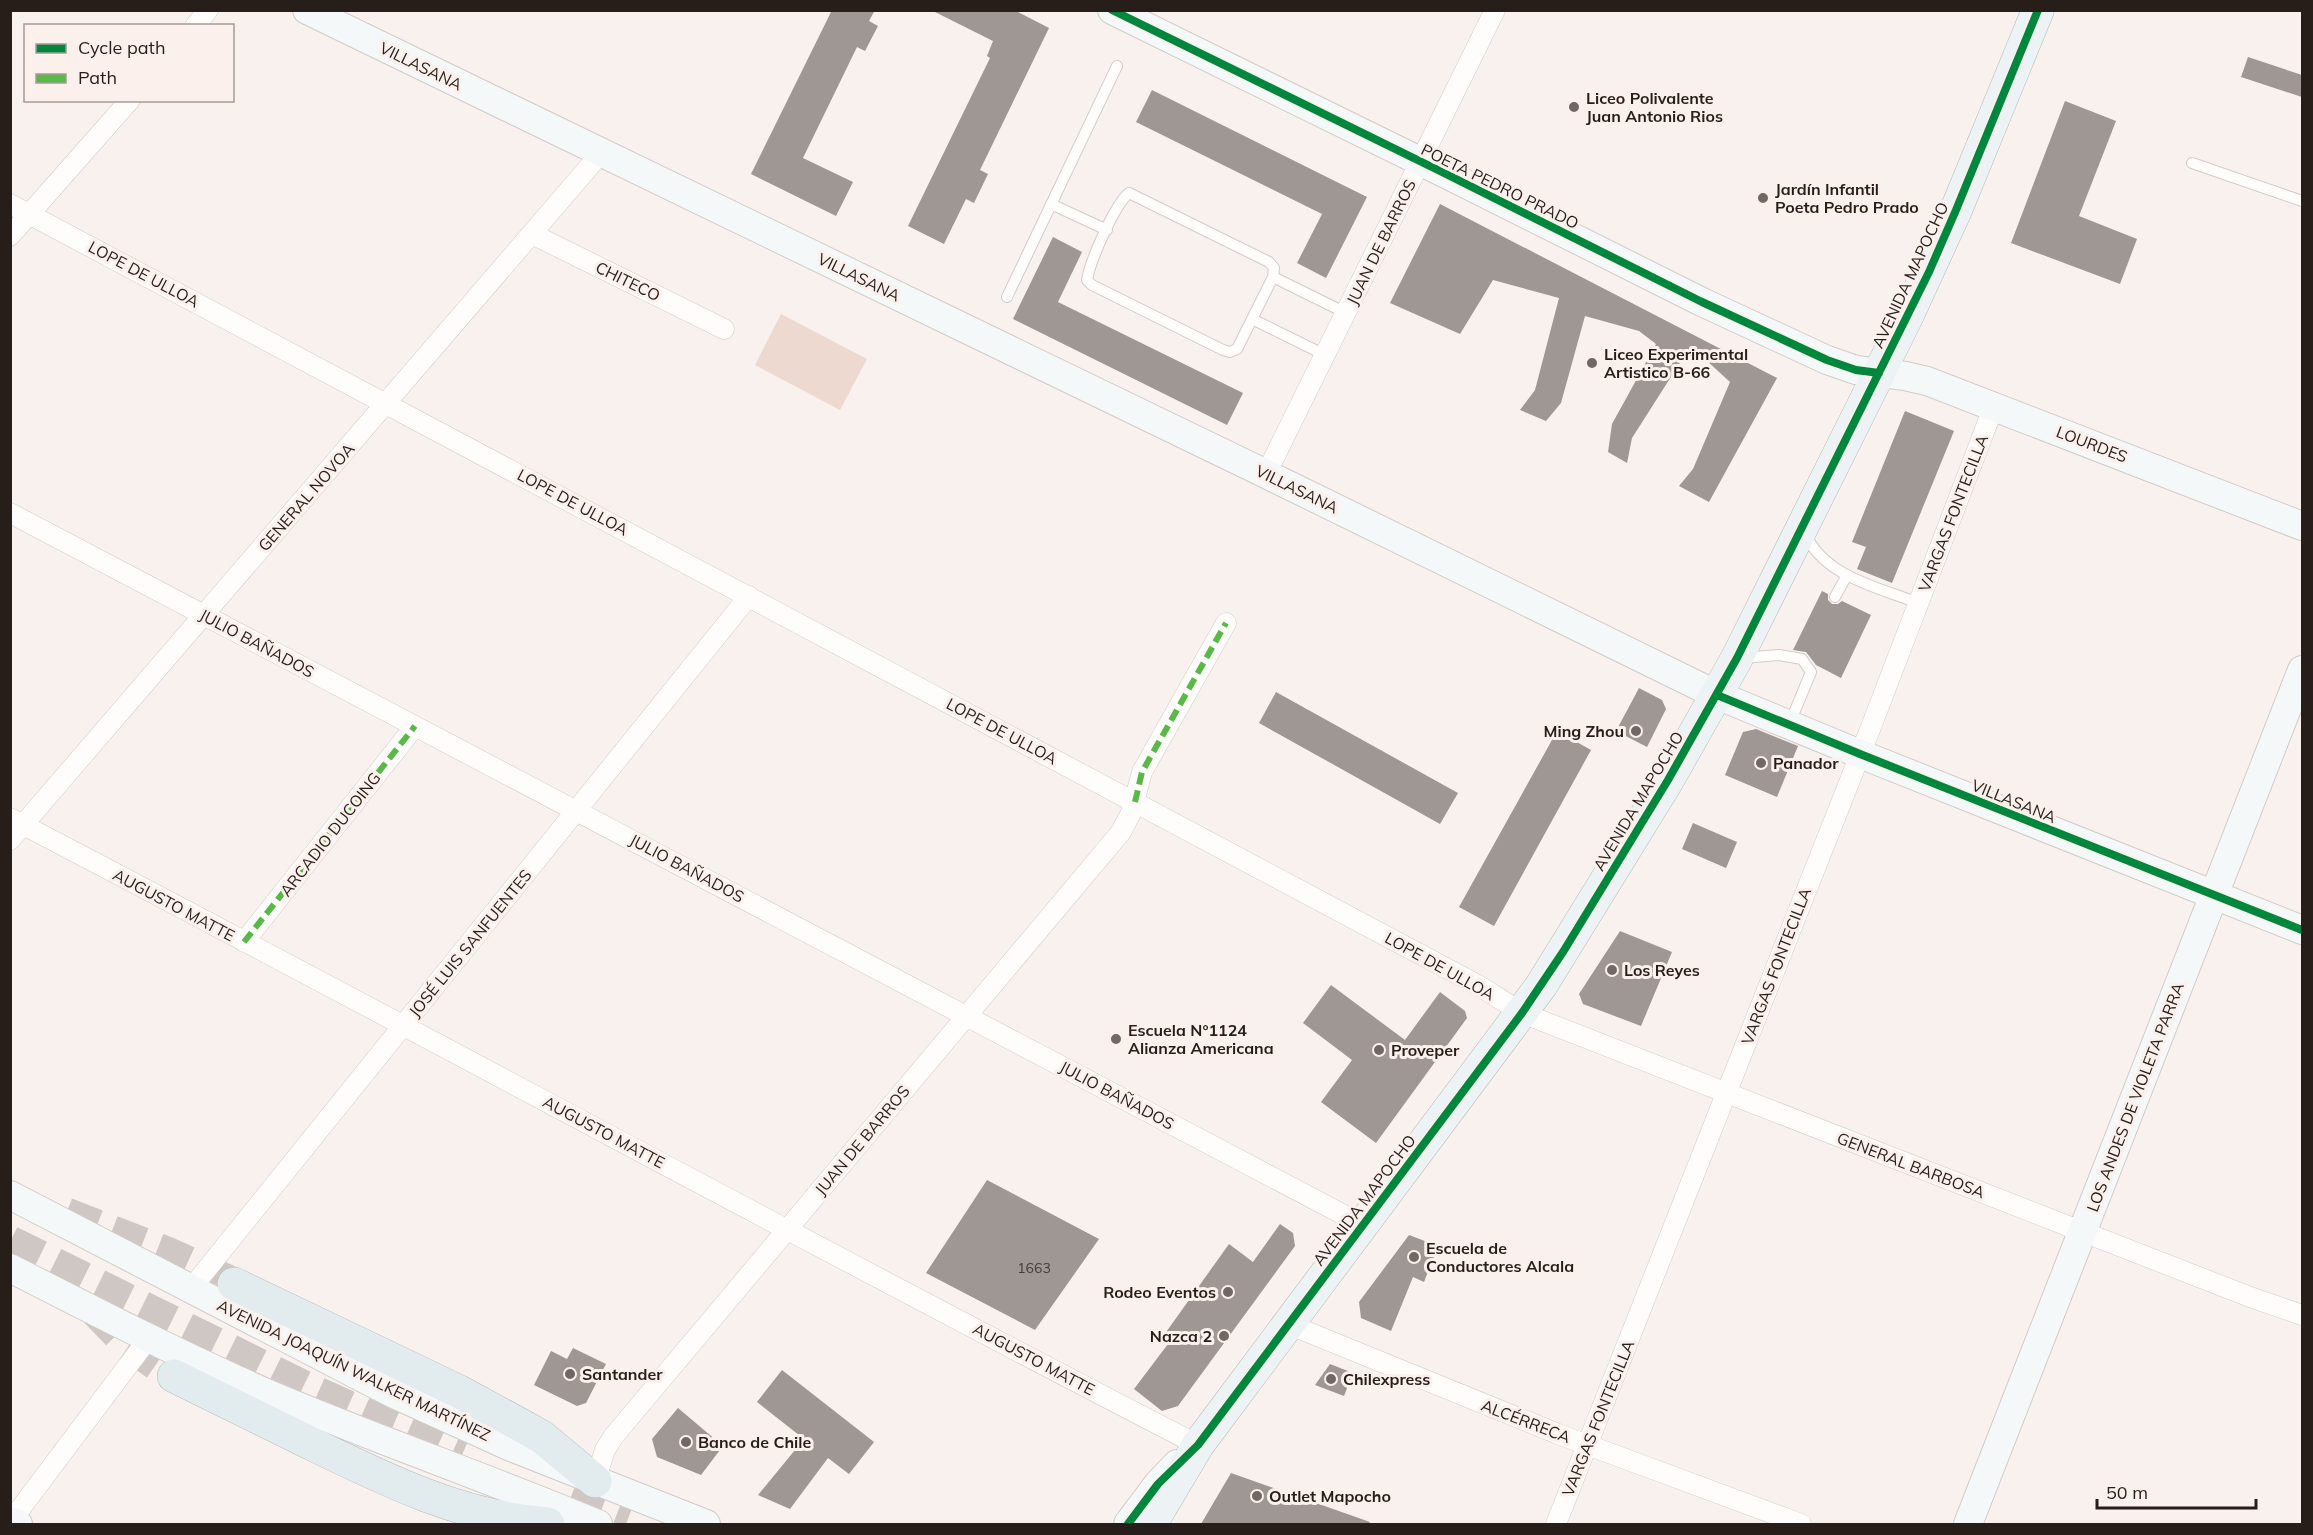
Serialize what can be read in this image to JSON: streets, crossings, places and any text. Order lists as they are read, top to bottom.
{
  "streets": {
    "main road": ["AVENIDA MAPOCHO"],
    "street": [
      "VILLASANA",
      "POETA PEDRO PRADO",
      "JUAN DE BARROS",
      "LOPE DE ULLOA",
      "CHITECO",
      "LOURDES",
      "GENERAL NOVOA",
      "VARGAS FONTECILLA",
      "JULIO BAÑADOS",
      "ARCADIO DUCOING",
      "AUGUSTO MATTE",
      "JOSÉ LUIS SANFUENTES",
      "LOS ANDES DE VIOLETA PARRA",
      "GENERAL BARBOSA",
      "AVENIDA JOAQUÍN WALKER MARTÍNEZ",
      "ALCÉRRECA"
    ]
  },
  "crossings": [
    ["VILLASANA", "JUAN DE BARROS"],
    ["VILLASANA", "AVENIDA MAPOCHO"],
    ["VILLASANA", "GENERAL NOVOA"],
    ["VILLASANA", "VARGAS FONTECILLA"],
    ["VILLASANA", "LOS ANDES DE VIOLETA PARRA"],
    ["POETA PEDRO PRADO", "JUAN DE BARROS"],
    ["POETA PEDRO PRADO", "AVENIDA MAPOCHO"],
    ["POETA PEDRO PRADO", "LOURDES"],
    ["JUAN DE BARROS", "LOPE DE ULLOA"],
    ["JUAN DE BARROS", "JULIO BAÑADOS"],
    ["JUAN DE BARROS", "AUGUSTO MATTE"],
    ["JUAN DE BARROS", "AVENIDA JOAQUÍN WALKER MARTÍNEZ"],
    ["LOPE DE ULLOA", "AVENIDA MAPOCHO"],
    ["LOPE DE ULLOA", "GENERAL NOVOA"],
    ["LOPE DE ULLOA", "JOSÉ LUIS SANFUENTES"],
    ["LOPE DE ULLOA", "GENERAL BARBOSA"],
    ["AVENIDA MAPOCHO", "LOURDES"],
    ["AVENIDA MAPOCHO", "JULIO BAÑADOS"],
    ["AVENIDA MAPOCHO", "AUGUSTO MATTE"],
    ["AVENIDA MAPOCHO", "GENERAL BARBOSA"],
    ["AVENIDA MAPOCHO", "ALCÉRRECA"],
    ["CHITECO", "GENERAL NOVOA"],
    ["LOURDES", "VARGAS FONTECILLA"],
    ["GENERAL NOVOA", "JULIO BAÑADOS"],
    ["GENERAL NOVOA", "AUGUSTO MATTE"],
    ["VARGAS FONTECILLA", "GENERAL BARBOSA"],
    ["VARGAS FONTECILLA", "ALCÉRRECA"],
    ["JULIO BAÑADOS", "ARCADIO DUCOING"],
    ["JULIO BAÑADOS", "JOSÉ LUIS SANFUENTES"],
    ["ARCADIO DUCOING", "AUGUSTO MATTE"],
    ["AUGUSTO MATTE", "JOSÉ LUIS SANFUENTES"],
    ["JOSÉ LUIS SANFUENTES", "AVENIDA JOAQUÍN WALKER MARTÍNEZ"],
    ["LOS ANDES DE VIOLETA PARRA", "GENERAL BARBOSA"]
  ],
  "places": [
    "Liceo Polivalente Juan Antonio Rios",
    "Jardín Infantil Poeta Pedro Prado",
    "Liceo Experimental Artistico B-66",
    "Ming Zhou",
    "Panador",
    "Los Reyes",
    "Escuela N°1124 Alianza Americana",
    "Proveper",
    "Escuela de Conductores Alcala",
    "Rodeo Eventos",
    "Nazca 2",
    "Santander",
    "Chilexpress",
    "Banco de Chile",
    "Outlet Mapocho"
  ],
  "house_numbers": ["1663"],
  "legend": ["Cycle path", "Path"],
  "scale_bar": "50 m"
}
